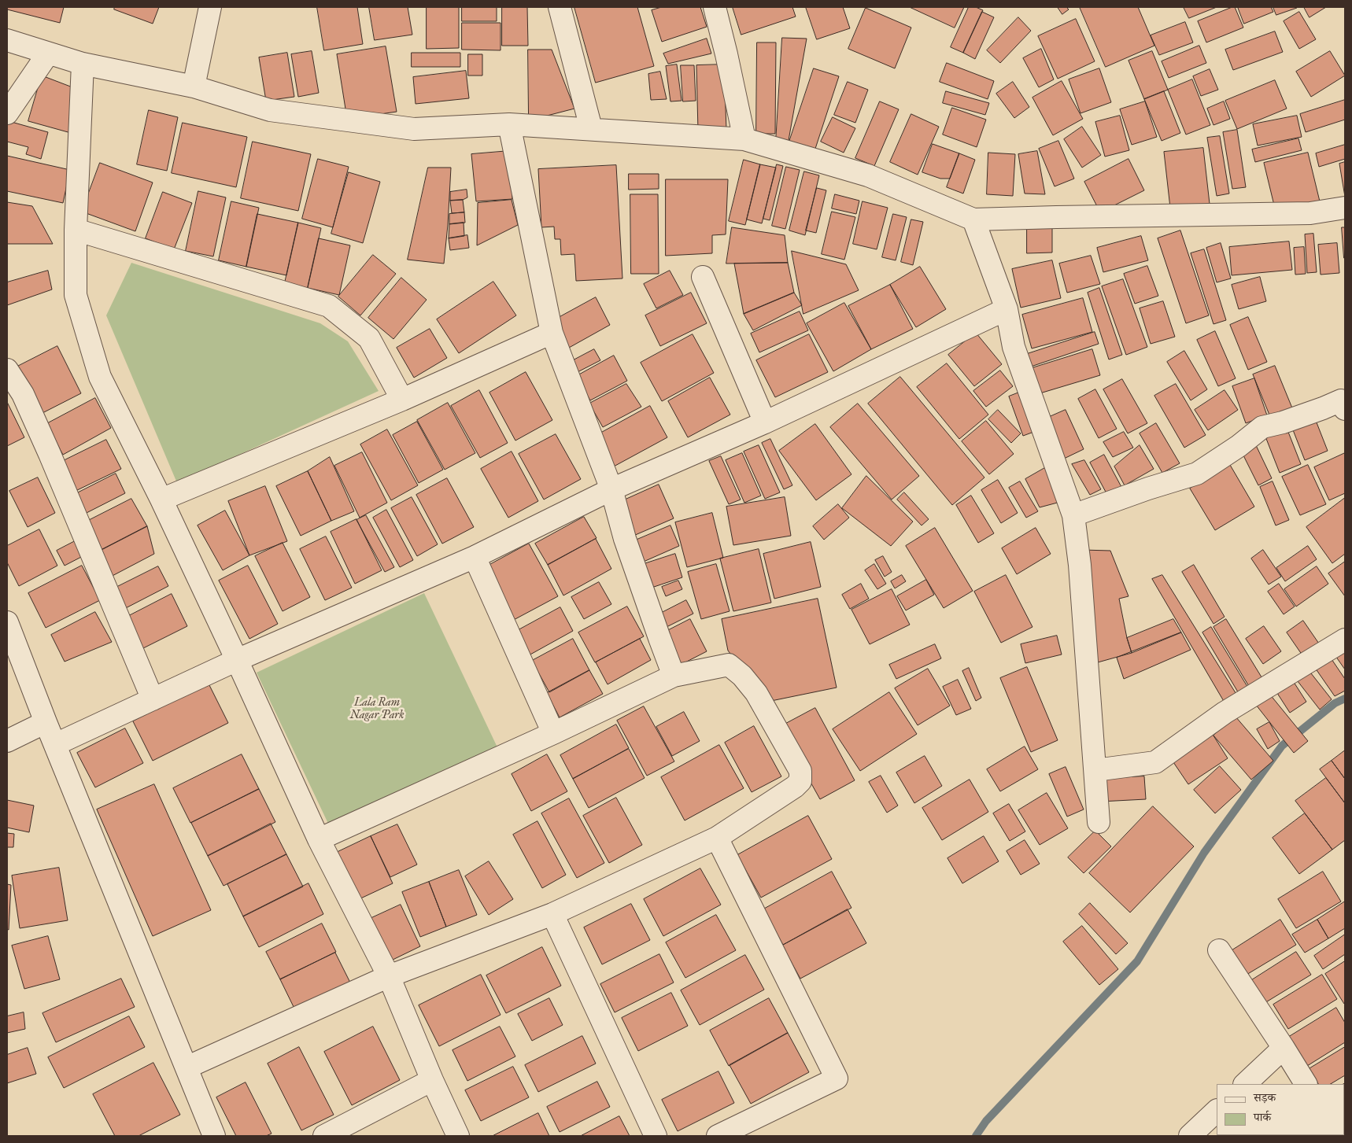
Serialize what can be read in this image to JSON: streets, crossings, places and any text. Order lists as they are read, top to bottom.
{
  "parks": ["Lala Ram Nagar Park"],
  "legend": ["सड़क", "पार्क"]
}
